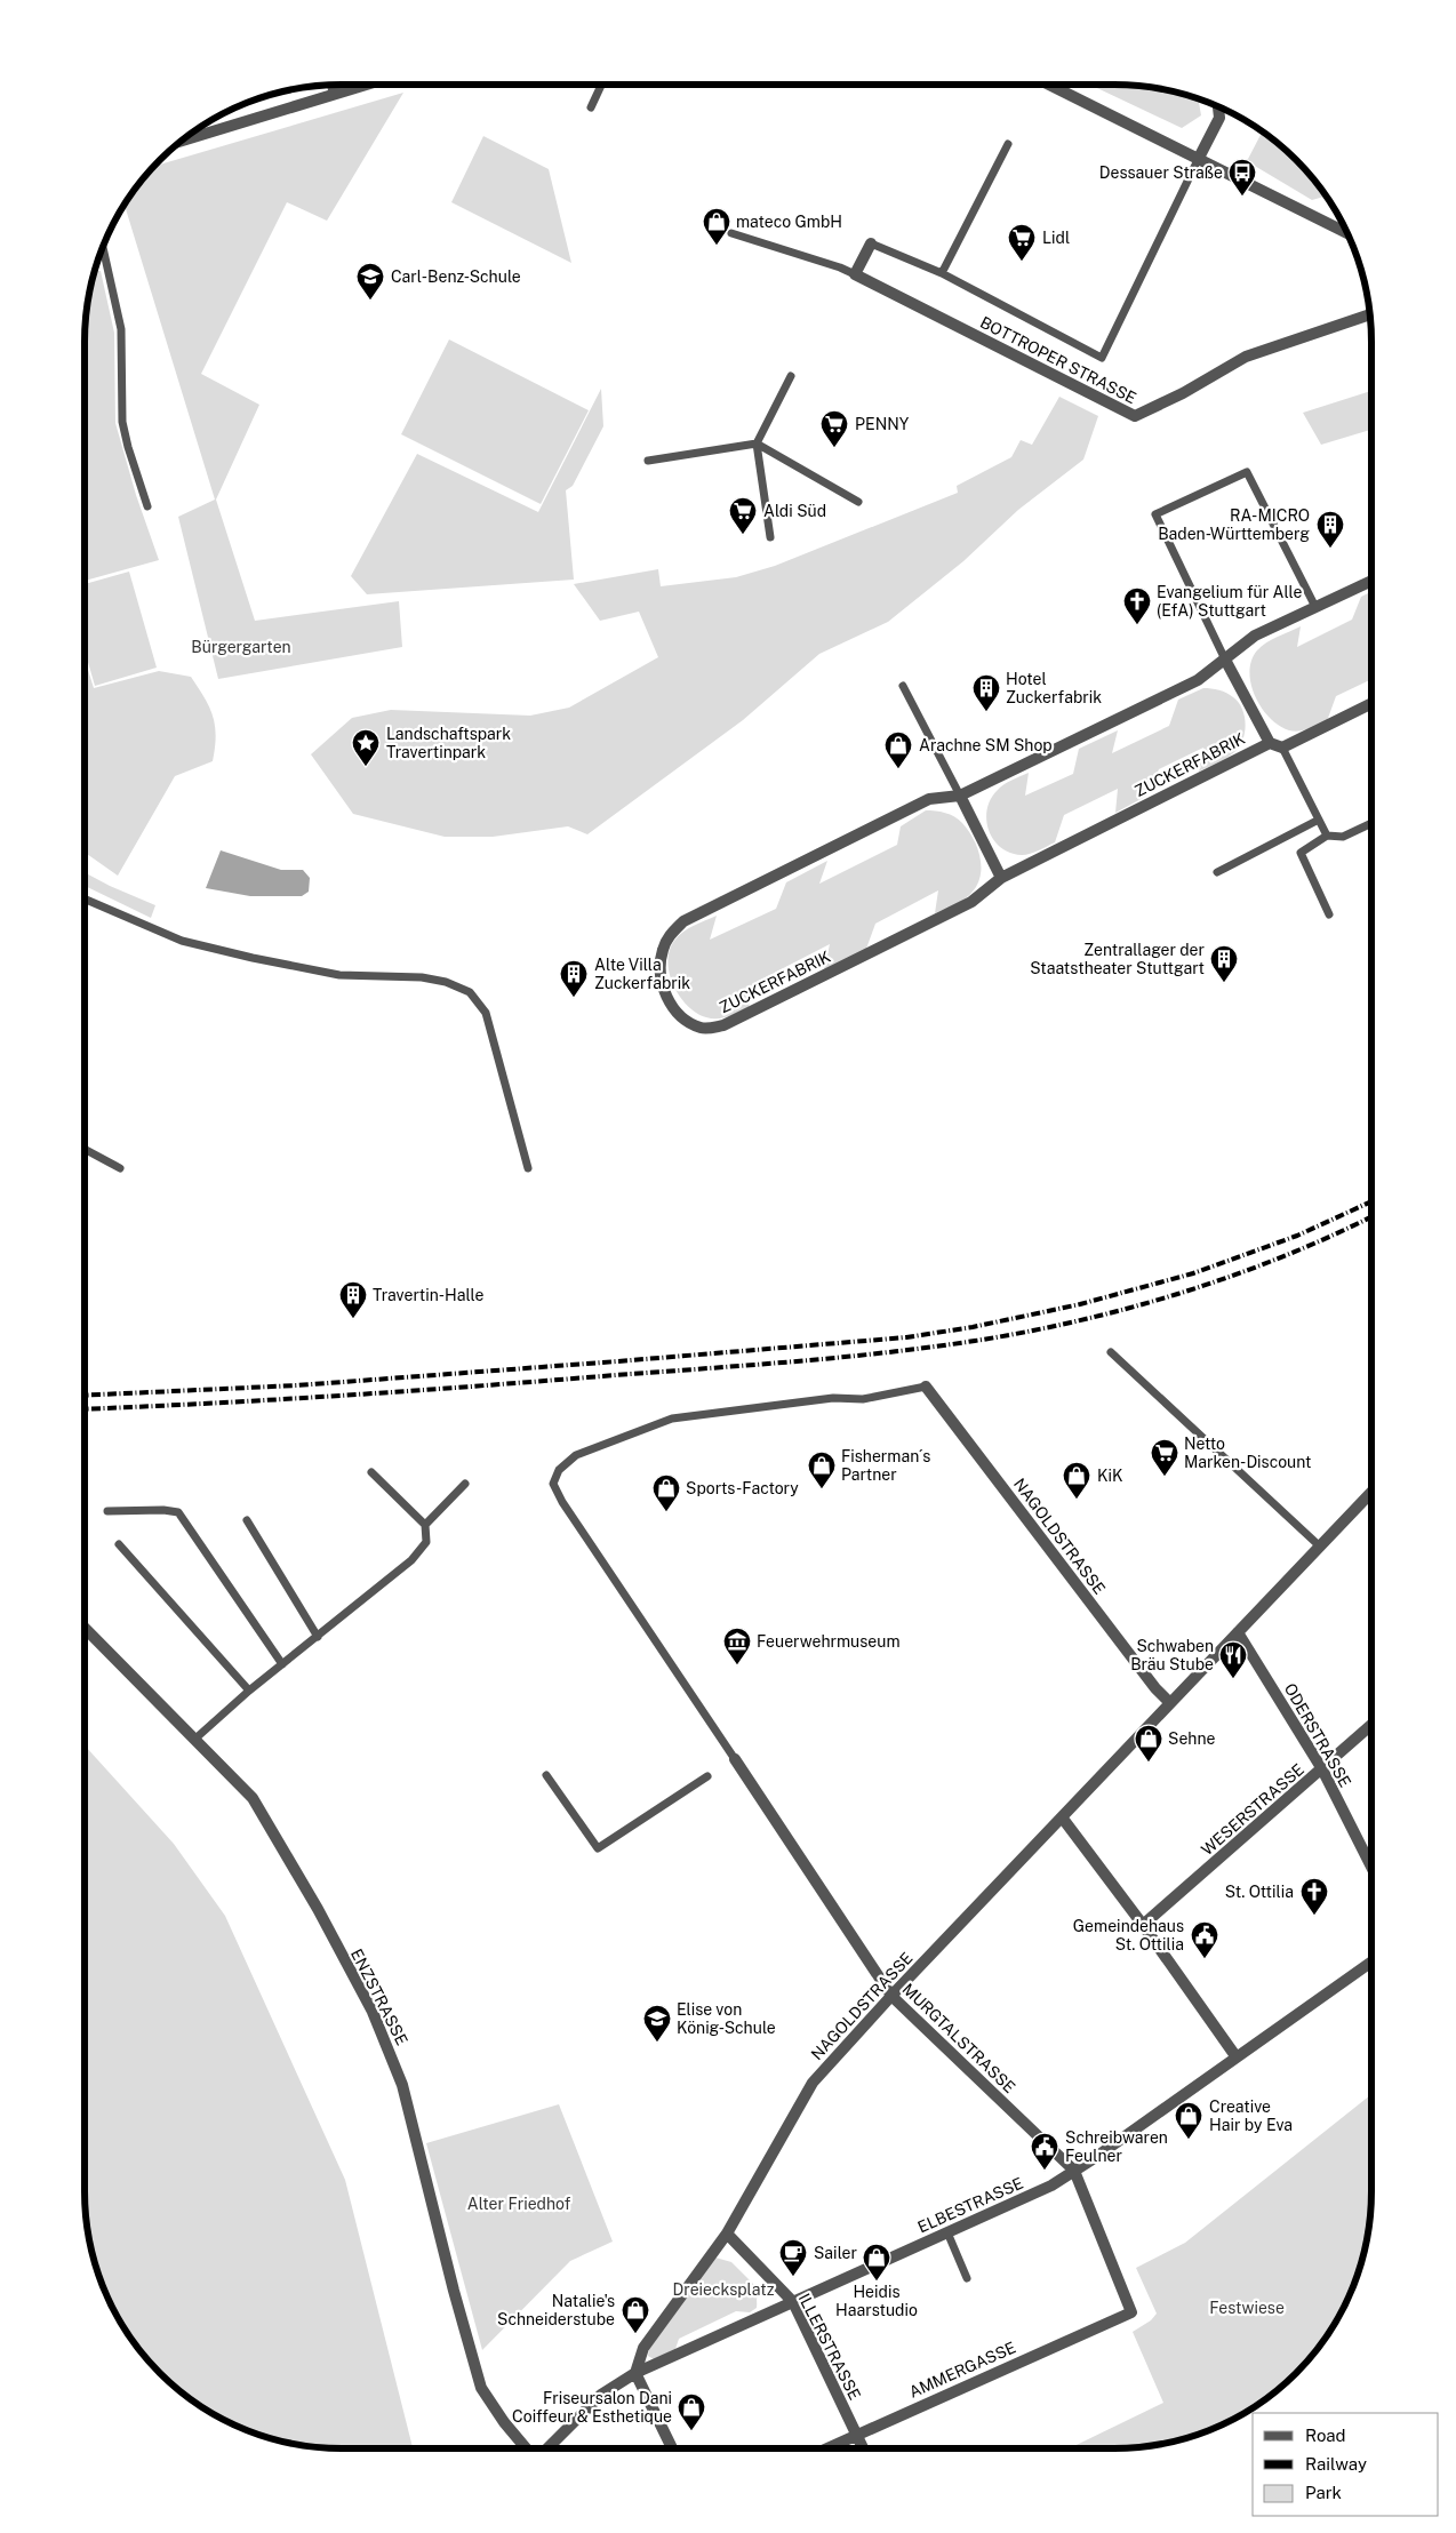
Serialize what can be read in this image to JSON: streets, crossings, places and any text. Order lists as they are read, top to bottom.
{
  "streets": {
    "street": [
      "BOTTROPER STRASSE",
      "ZUCKERFABRIK",
      "NAGOLDSTRASSE",
      "ODERSTRASSE",
      "WESERSTRASSE",
      "ENZSTRASSE",
      "MURGTALSTRASSE",
      "ELBESTRASSE",
      "ILLERSTRASSE",
      "AMMERGASSE"
    ]
  },
  "crossings": [
    ["NAGOLDSTRASSE", "ODERSTRASSE"],
    ["NAGOLDSTRASSE", "MURGTALSTRASSE"],
    ["NAGOLDSTRASSE", "ELBESTRASSE"],
    ["NAGOLDSTRASSE", "ILLERSTRASSE"],
    ["ODERSTRASSE", "WESERSTRASSE"],
    ["MURGTALSTRASSE", "ELBESTRASSE"],
    ["MURGTALSTRASSE", "AMMERGASSE"],
    ["ELBESTRASSE", "ILLERSTRASSE"],
    ["ILLERSTRASSE", "AMMERGASSE"]
  ],
  "parks": [
    "Bürgergarten",
    "Alter Friedhof",
    "Dreiecksplatz",
    "Festwiese"
  ],
  "places": {
    "bus stop": ["Dessauer Straße"],
    "shop": [
      "mateco GmbH",
      "Arachne SM Shop",
      "Fisherman´s Partner",
      "KiK",
      "Sports-Factory",
      "Sehne",
      "Creative Hair by Eva",
      "Heidis Haarstudio",
      "Natalie's Schneiderstube",
      "Friseursalon Dani Coiffeur & Esthetique"
    ],
    "supermarket": [
      "Lidl",
      "PENNY",
      "Aldi Süd",
      "Netto Marken-Discount"
    ],
    "school or university": ["Carl-Benz-Schule", "Elise von König-Schule"],
    "building": [
      "RA-MICRO Baden-Württemberg",
      "Hotel Zuckerfabrik",
      "Zentrallager der Staatstheater Stuttgart",
      "Alte Villa Zuckerfabrik",
      "Travertin-Halle"
    ],
    "church": ["Evangelium für Alle (EfA) Stuttgart", "St. Ottilia"],
    "place": ["Landschaftspark Travertinpark"],
    "museum": ["Feuerwehrmuseum"],
    "restaurant": ["Schwaben Bräu Stube"],
    "public building": ["Gemeindehaus St. Ottilia", "Schreibwaren Feulner"],
    "cafe": ["Sailer"]
  },
  "legend": ["Road", "Railway", "Park"]
}
